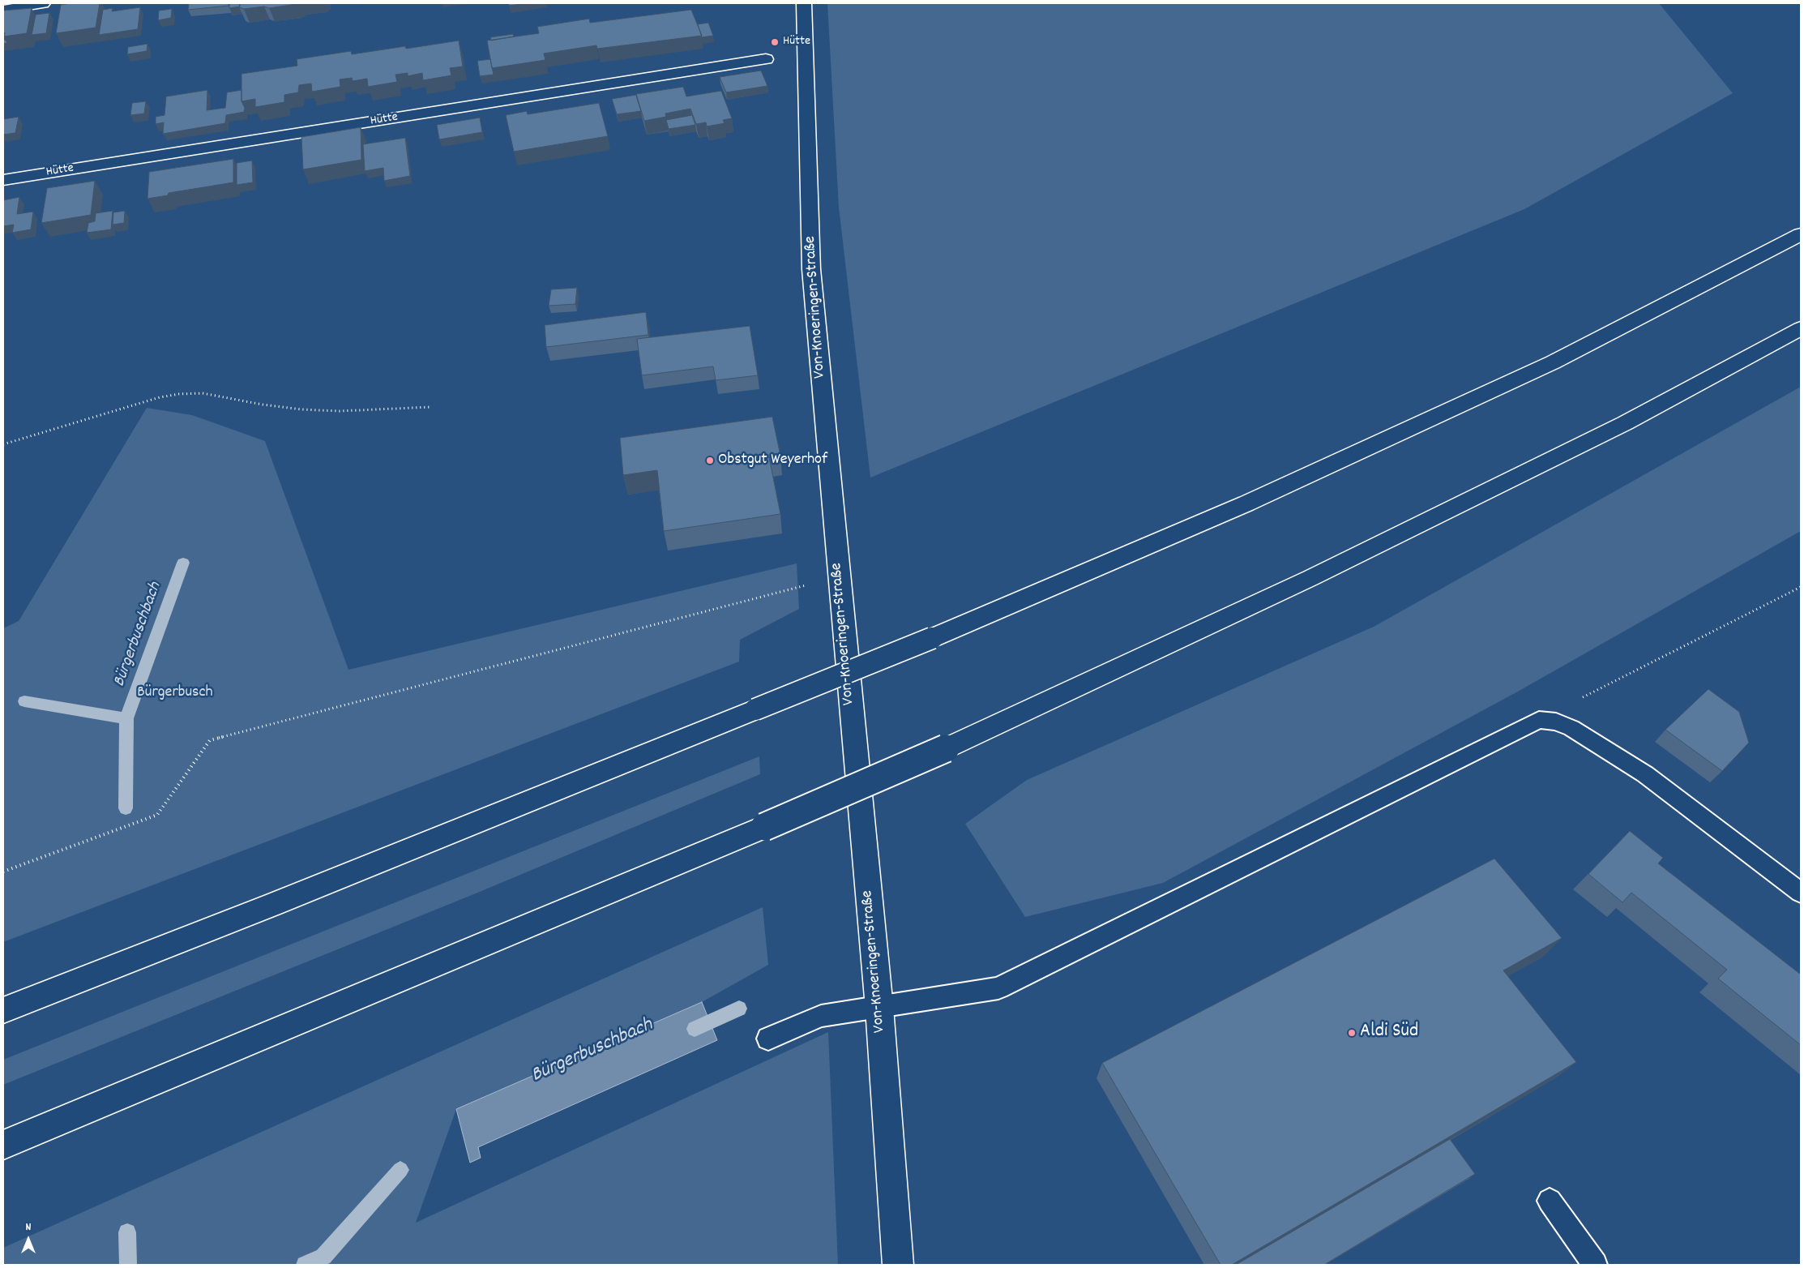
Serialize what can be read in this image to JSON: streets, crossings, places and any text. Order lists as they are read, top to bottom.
{
  "streets": {
    "main road": ["Hütte", "Von-Knoeringen-Straße"]
  },
  "water": ["Bürgerbuschbach"],
  "parks": ["Bürgerbusch"],
  "places": ["Hütte", "Obstgut Weyerhof", "Aldi Süd"],
  "north": "top"
}
